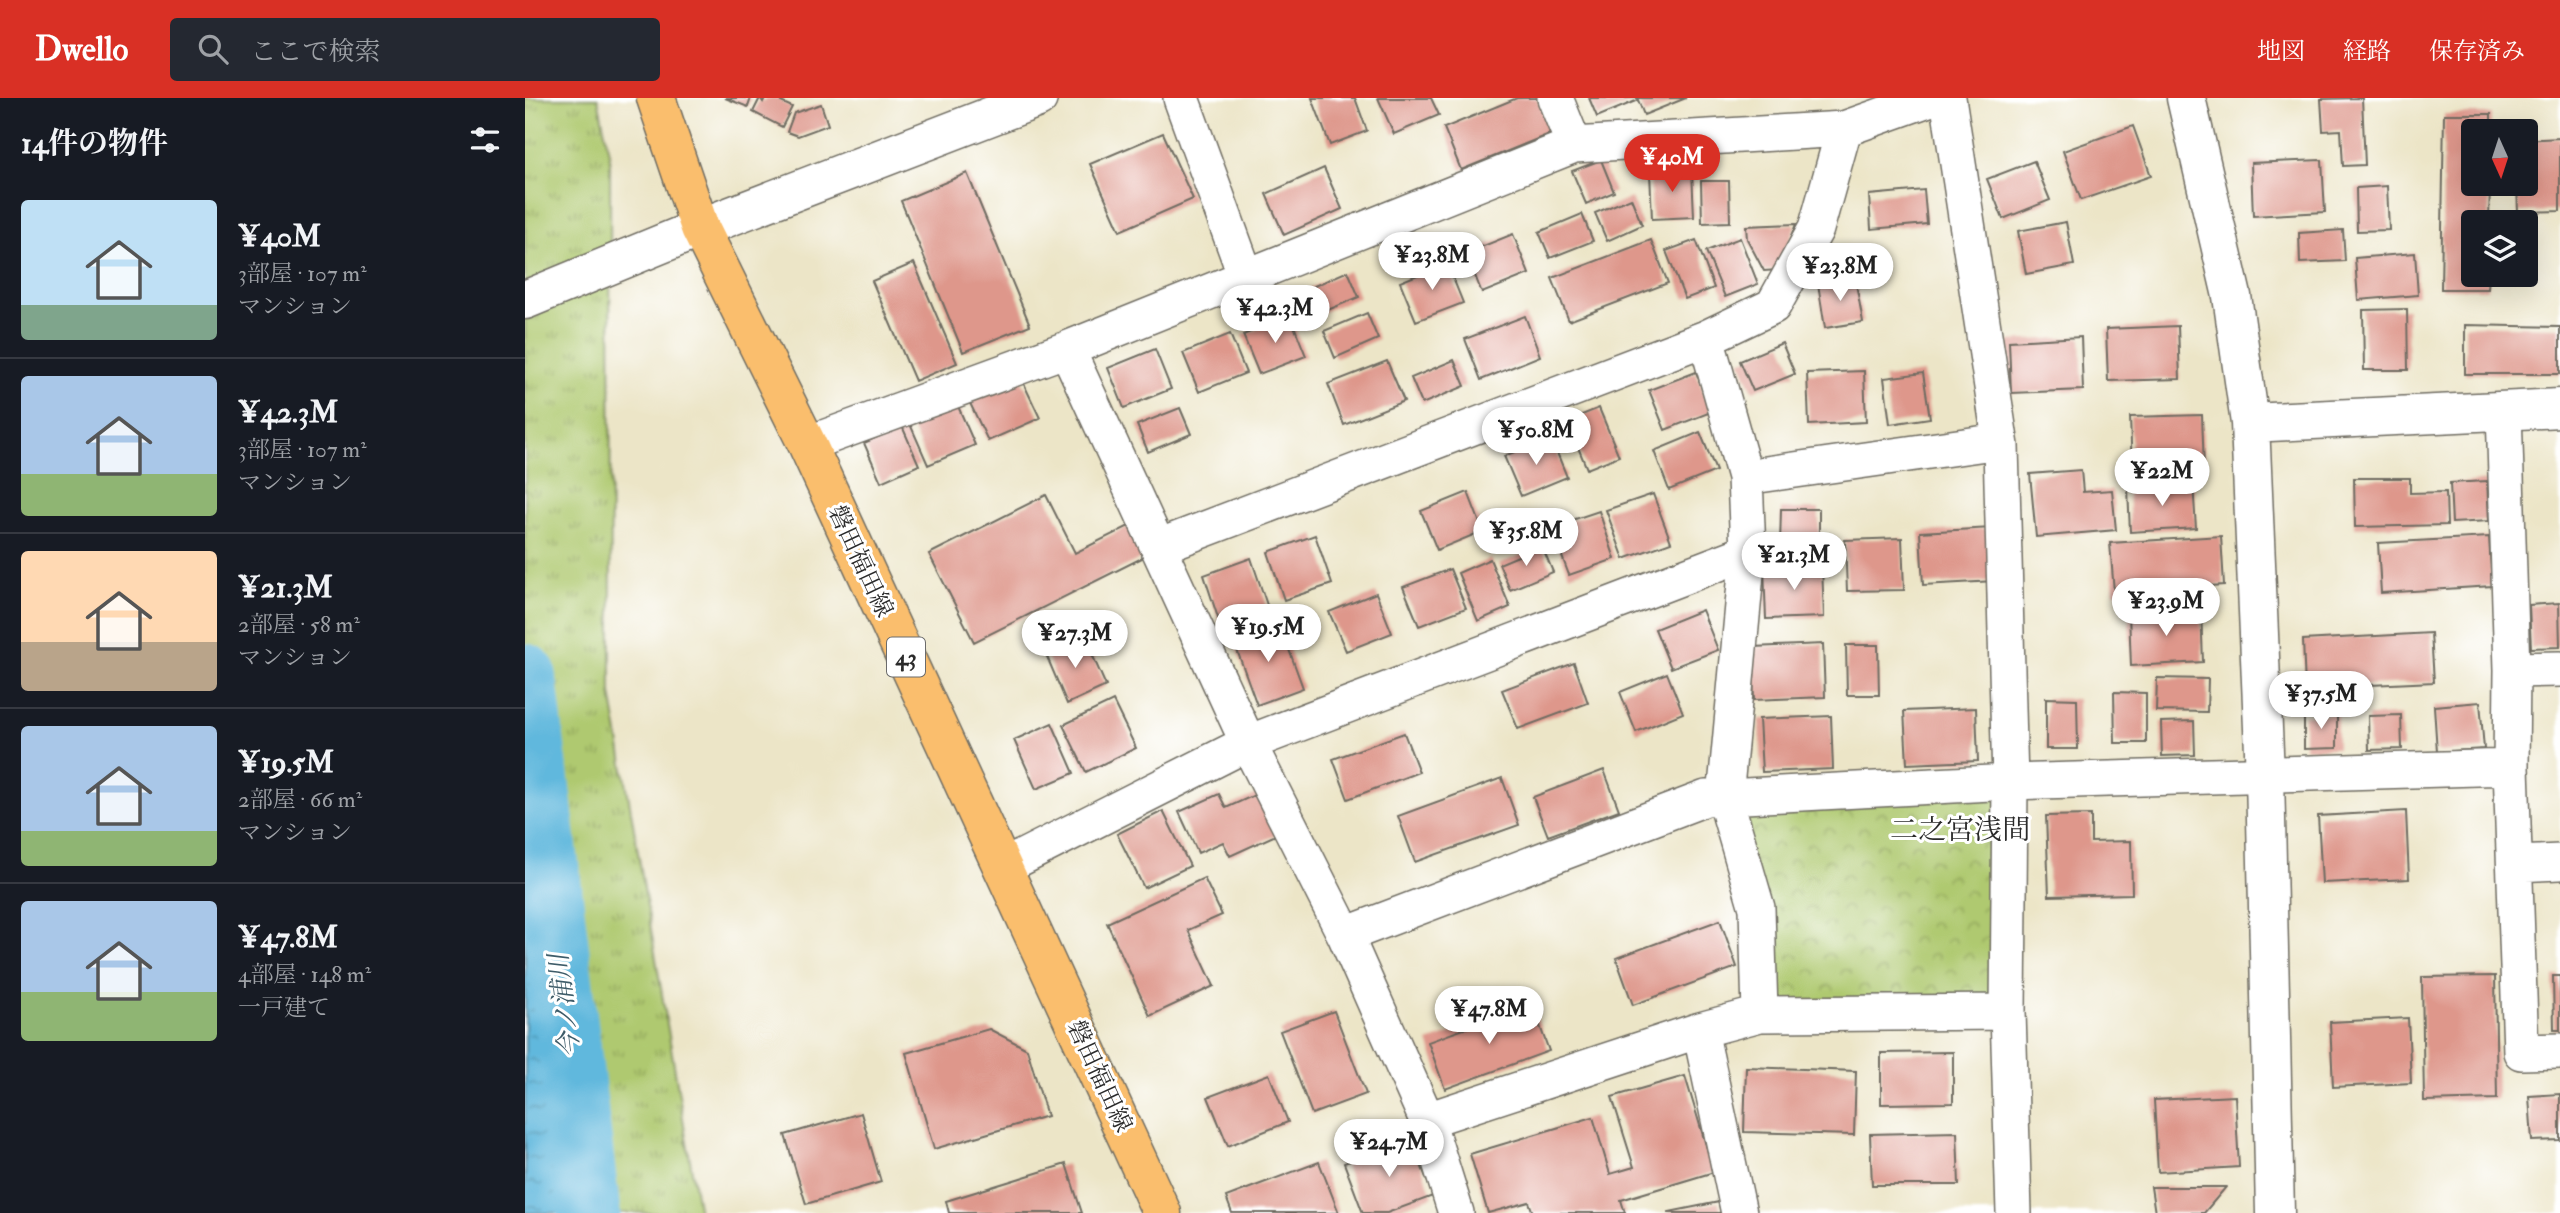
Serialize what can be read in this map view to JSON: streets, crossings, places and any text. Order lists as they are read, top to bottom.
{
  "streets": {
    "main road": ["磐田福田線", "43"]
  },
  "districts": ["二之宮浅間"],
  "water": ["今ノ浦川"],
  "north": "bottom",
  "page": {
    "header": "Dwello",
    "search": "ここで検索",
    "nav": ["地図", "経路", "保存済み"],
    "heading": "14件の物件",
    "price": [
      "¥40M",
      "¥23.8M",
      "¥23.8M",
      "¥42.3M",
      "¥50.8M",
      "¥22M",
      "¥35.8M",
      "¥21.3M",
      "¥23.9M",
      "¥19.5M",
      "¥27.3M",
      "¥37.5M",
      "¥47.8M",
      "¥24.7M"
    ],
    "list": [
      {
        "name": "¥40M",
        "note": "3部屋 · 107 m² · マンション"
      },
      {
        "name": "¥42.3M",
        "note": "3部屋 · 107 m² · マンション"
      },
      {
        "name": "¥21.3M",
        "note": "2部屋 · 58 m² · マンション"
      },
      {
        "name": "¥19.5M",
        "note": "2部屋 · 66 m² · マンション"
      },
      {
        "name": "¥47.8M",
        "note": "4部屋 · 148 m² · 一戸建て"
      }
    ]
  }
}
